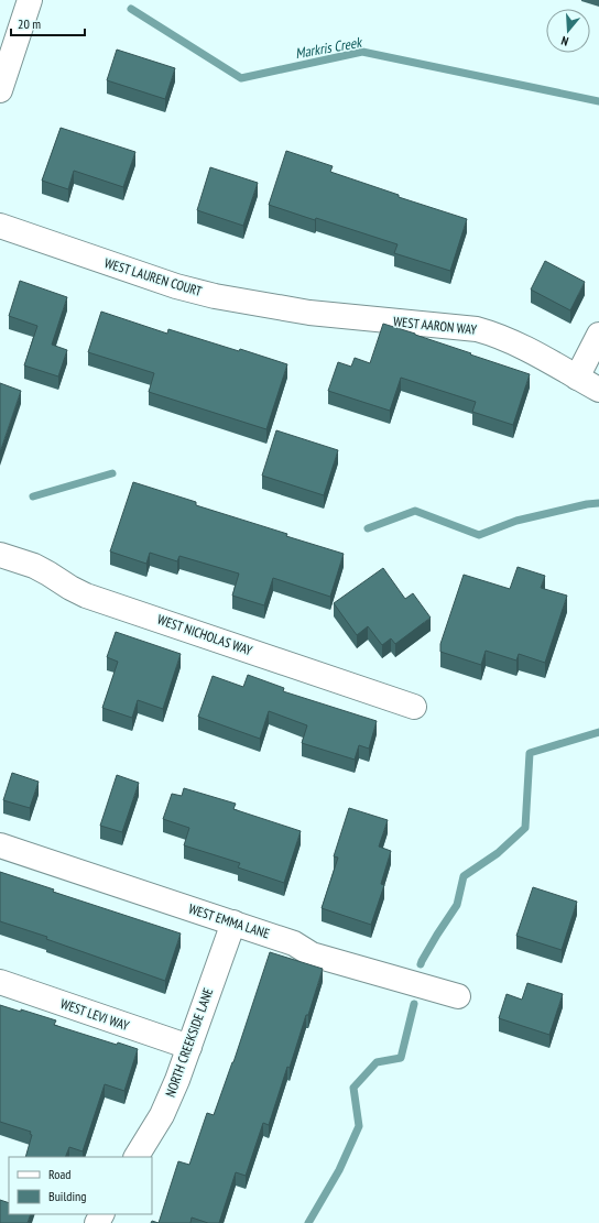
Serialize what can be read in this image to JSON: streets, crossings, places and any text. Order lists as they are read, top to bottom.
{
  "streets": {
    "street": [
      "WEST LAUREN COURT",
      "WEST AARON WAY",
      "WEST NICHOLAS WAY",
      "WEST EMMA LANE",
      "WEST LEVI WAY",
      "NORTH CREEKSIDE LANE"
    ]
  },
  "crossings": [
    ["WEST LAUREN COURT", "WEST AARON WAY"],
    ["WEST EMMA LANE", "NORTH CREEKSIDE LANE"],
    ["WEST LEVI WAY", "NORTH CREEKSIDE LANE"]
  ],
  "water": ["Markris Creek"],
  "legend": ["Road", "Building"],
  "scale_bar": "20 m",
  "north": "bottom"
}
